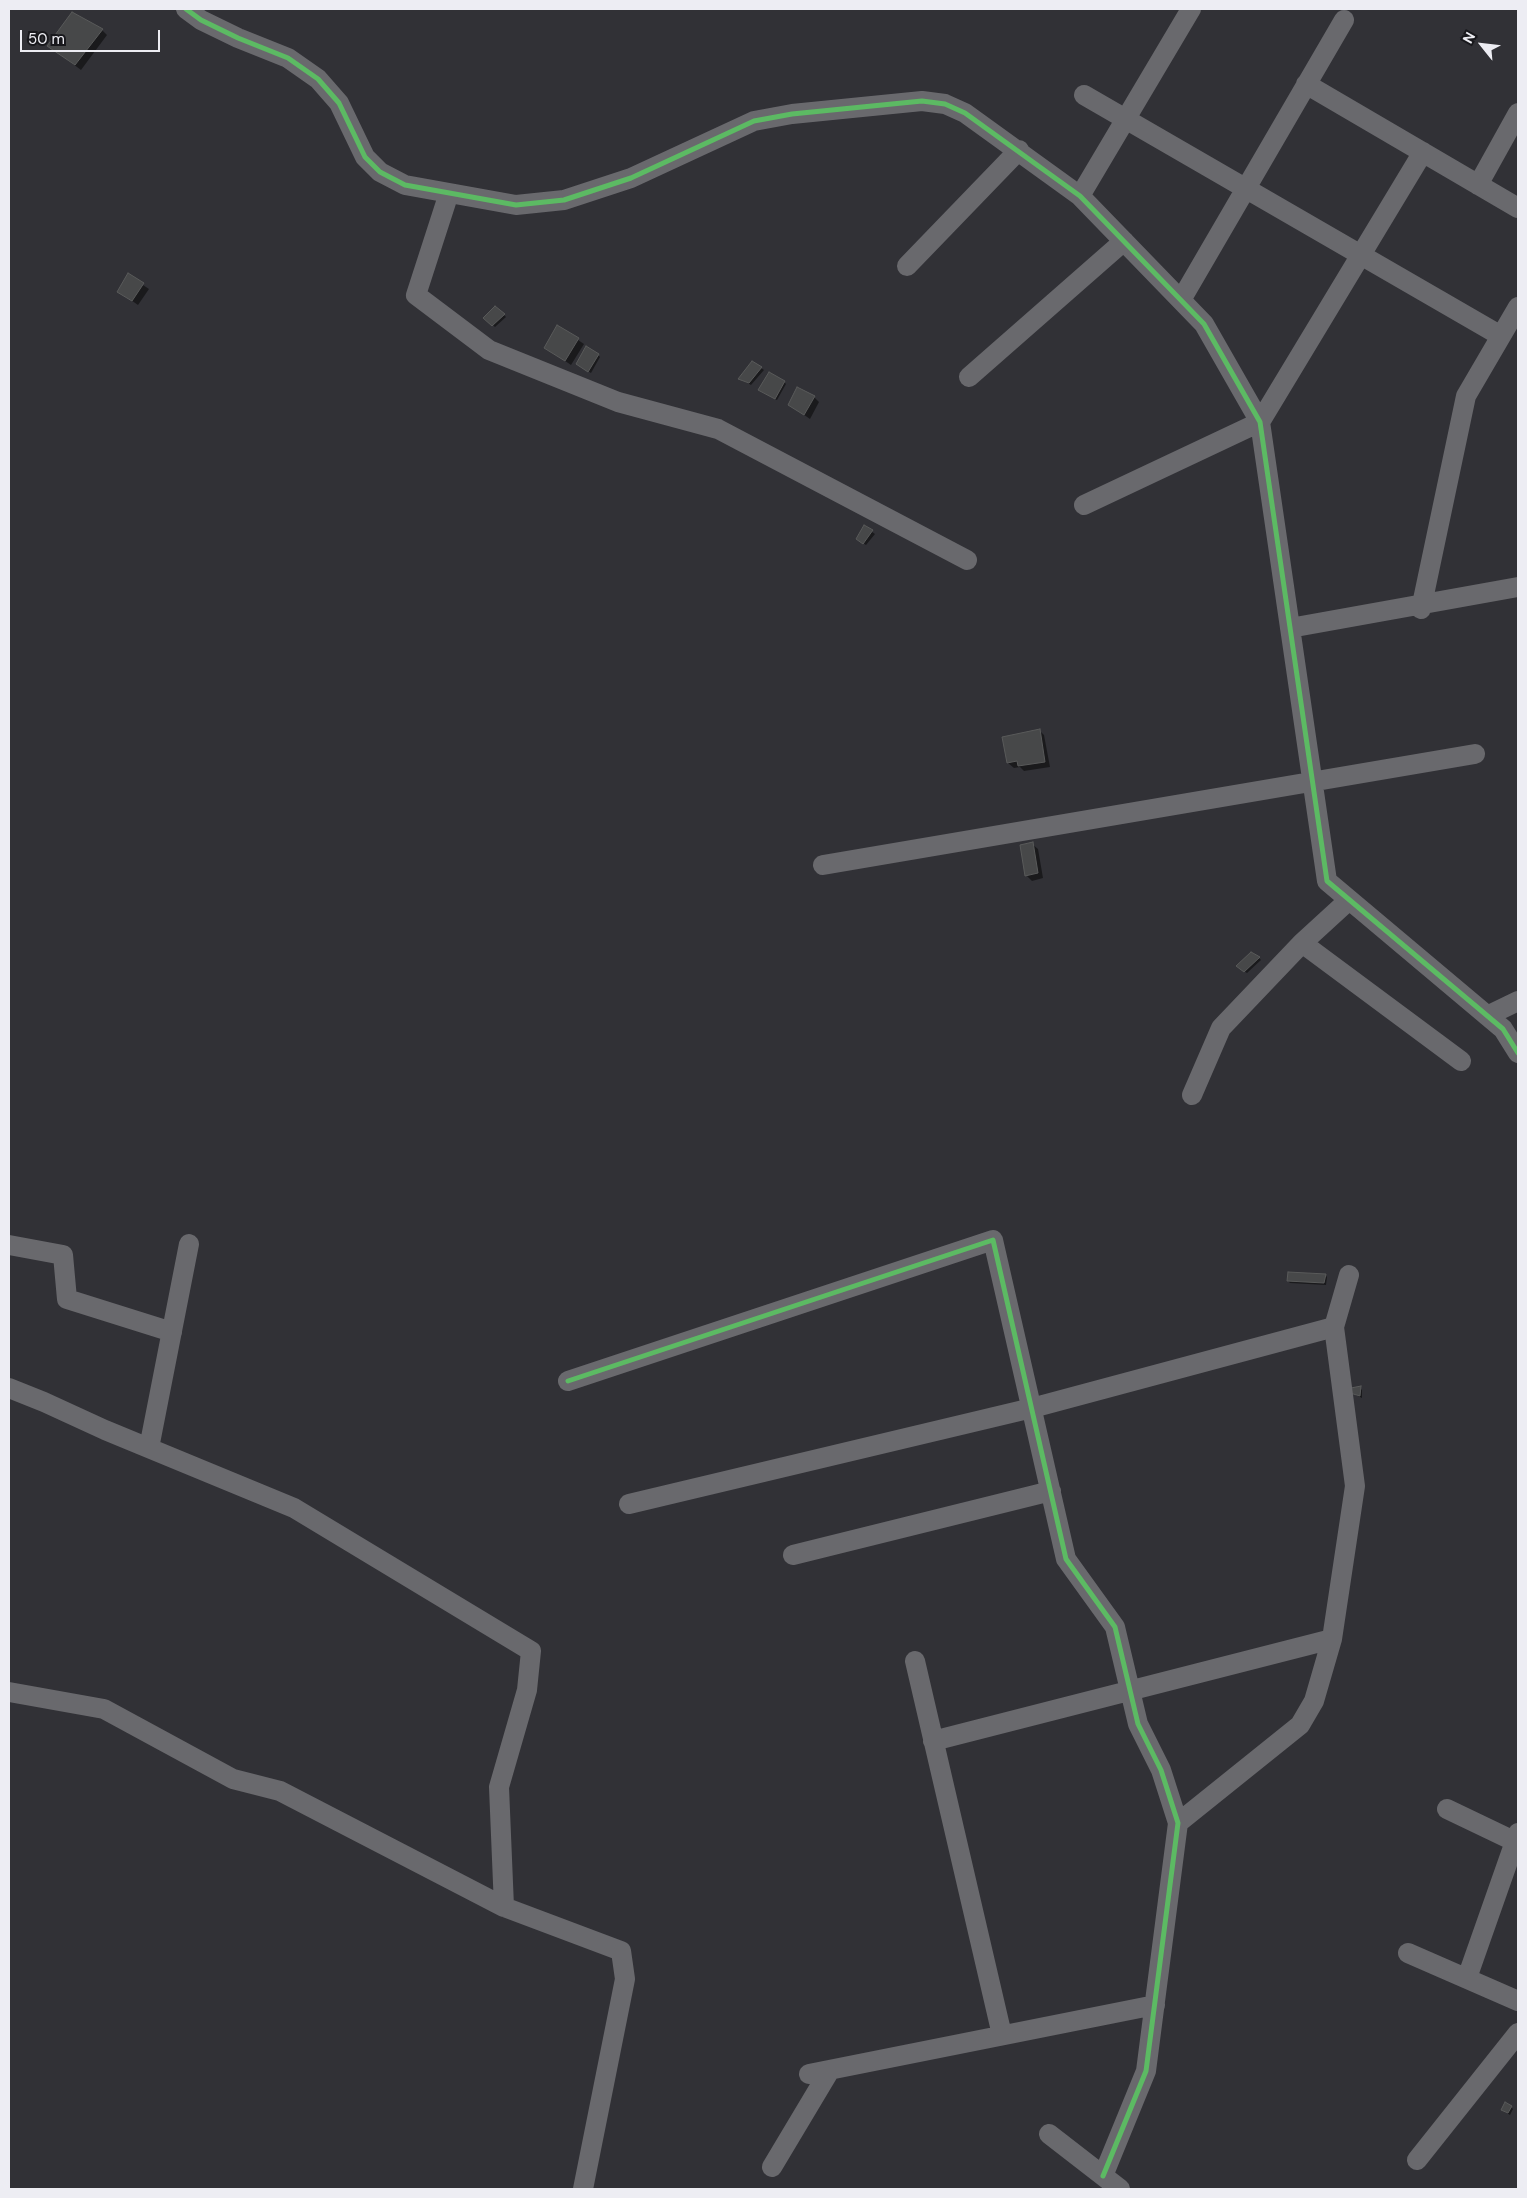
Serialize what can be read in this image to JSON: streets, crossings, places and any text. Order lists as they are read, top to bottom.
{
  "scale_bar": "50 m",
  "north": "top left"
}
